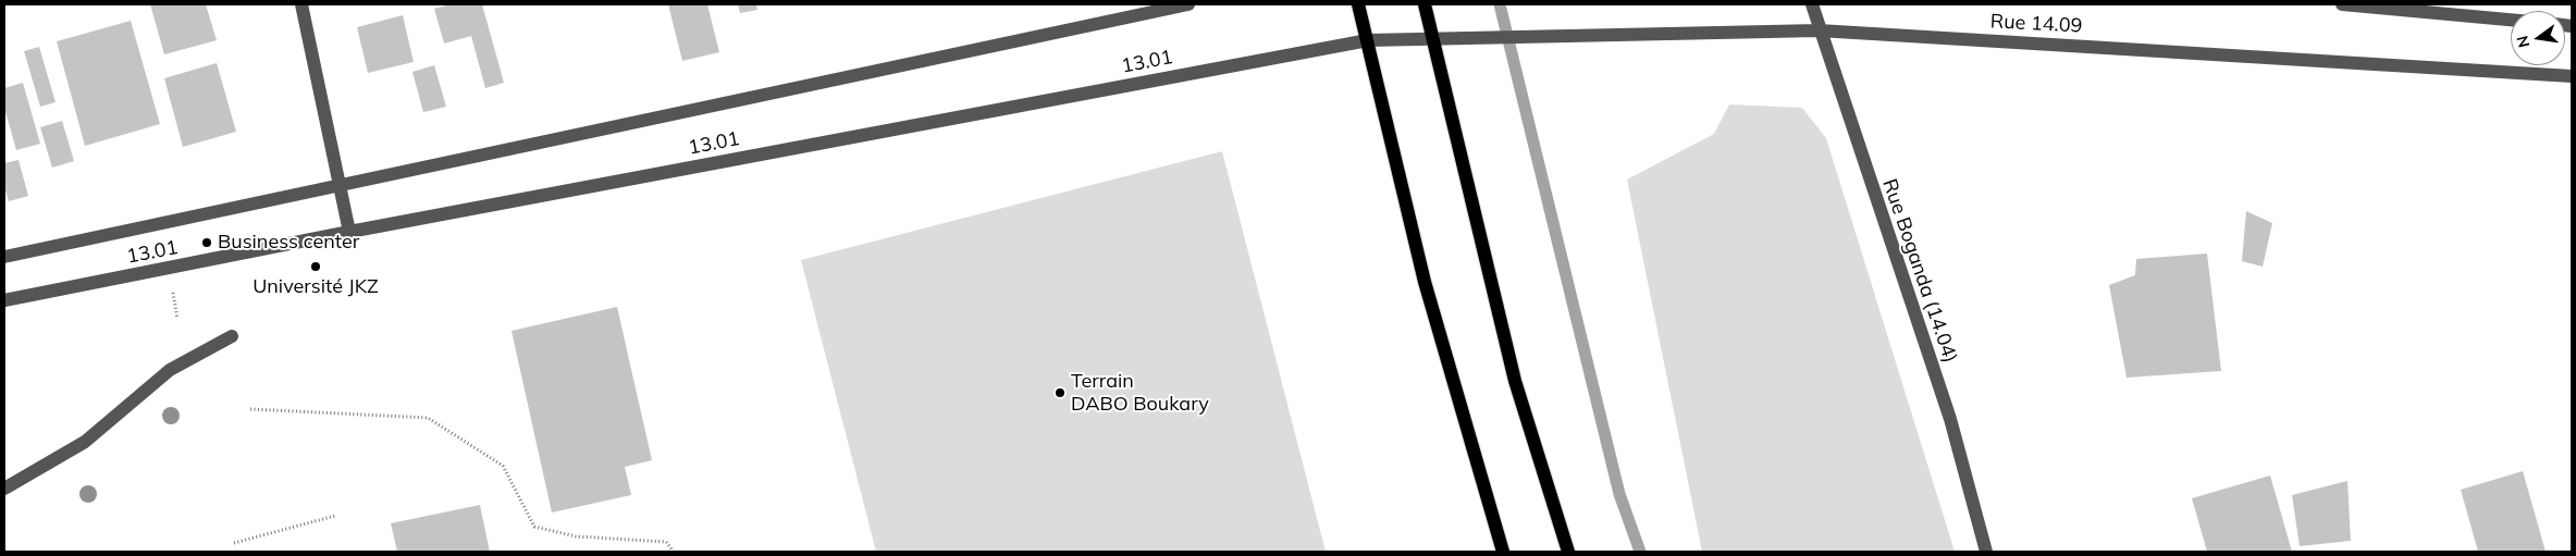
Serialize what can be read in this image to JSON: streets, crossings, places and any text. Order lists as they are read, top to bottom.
{
  "streets": {
    "street": ["Rue 14.09", "13.01", "Rue Boganda (14.04)"]
  },
  "crossings": [
    ["Rue 14.09", "13.01"],
    ["Rue 14.09", "Rue Boganda (14.04)"]
  ],
  "places": ["Business center", "Université JKZ", "Terrain DABO Boukary"],
  "north": "left"
}
